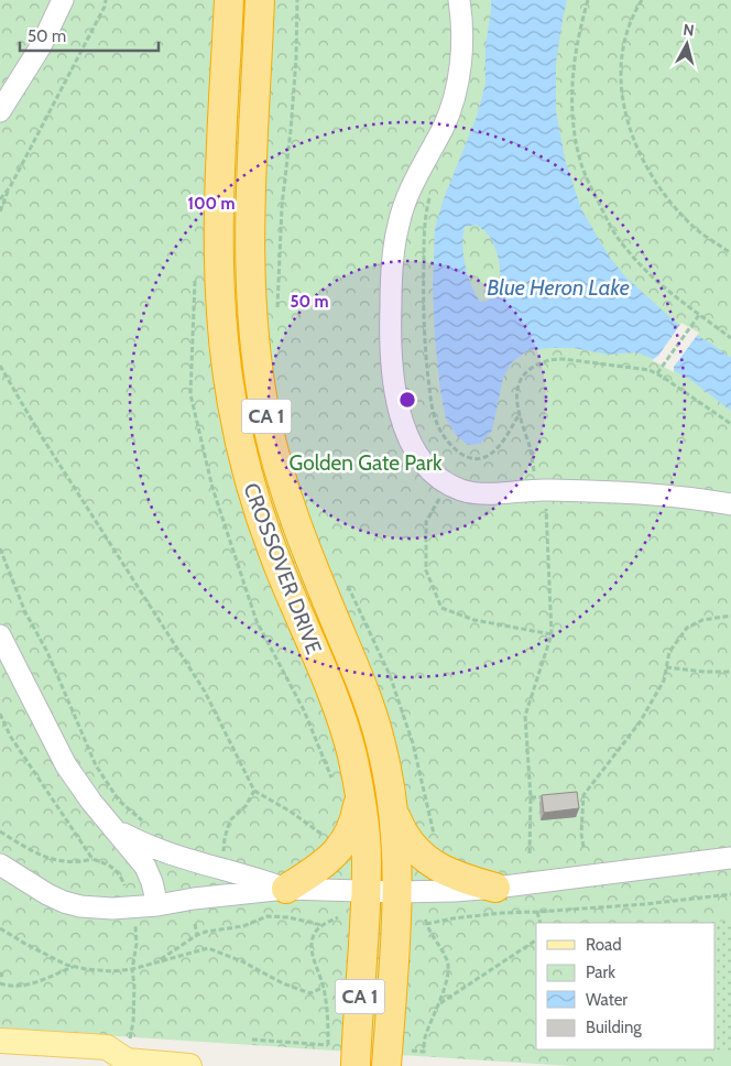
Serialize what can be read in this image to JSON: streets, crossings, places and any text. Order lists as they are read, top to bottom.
{
  "streets": {
    "highway": ["CA 1", "CROSSOVER DRIVE"]
  },
  "water": ["Blue Heron Lake"],
  "parks": ["Golden Gate Park"],
  "legend": [
    "Road",
    "Park",
    "Water",
    "Building"
  ],
  "scale_bar": "50 m",
  "north": "top",
  "rings": ["100 m", "50 m"]
}
